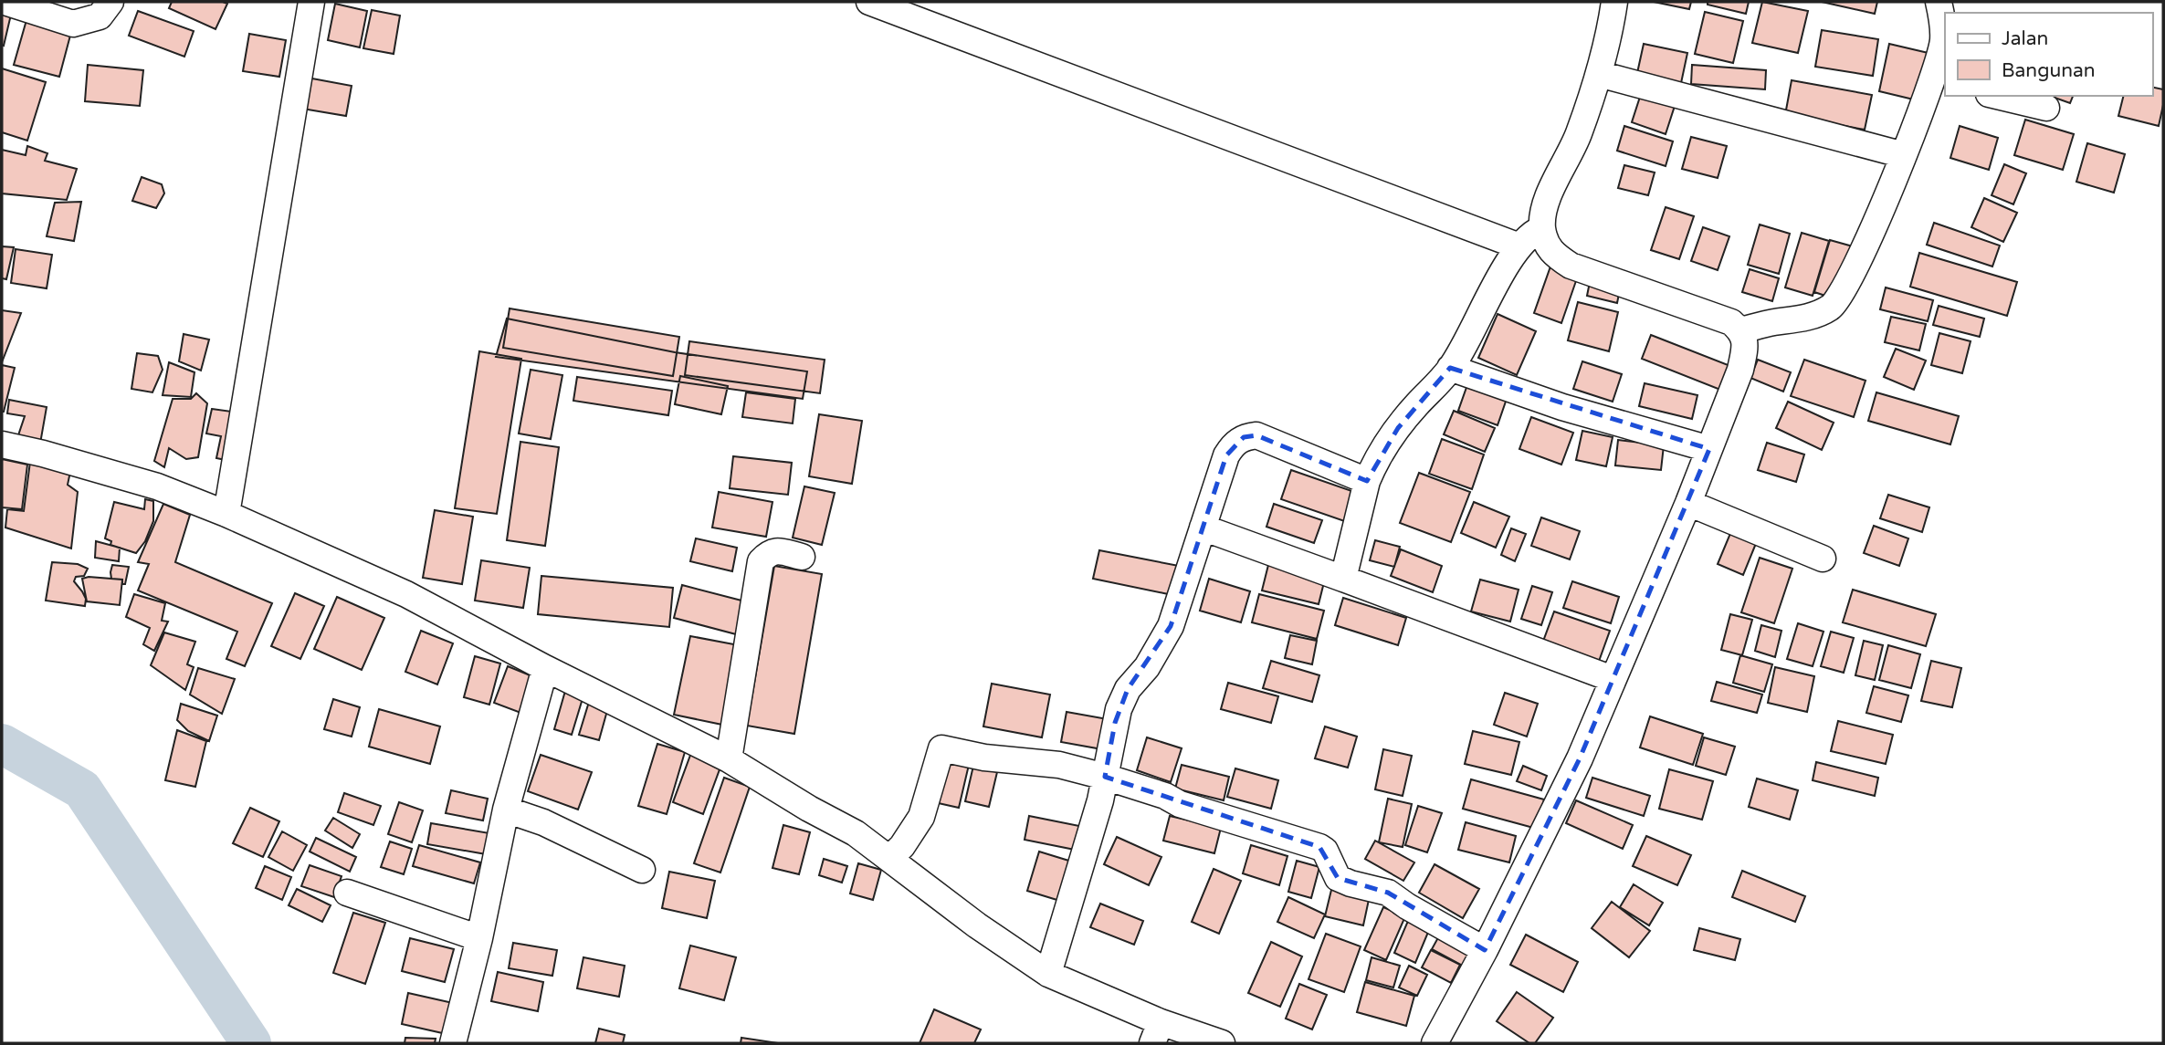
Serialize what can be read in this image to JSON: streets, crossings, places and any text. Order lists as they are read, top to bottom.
{
  "legend": ["Jalan", "Bangunan"]
}
